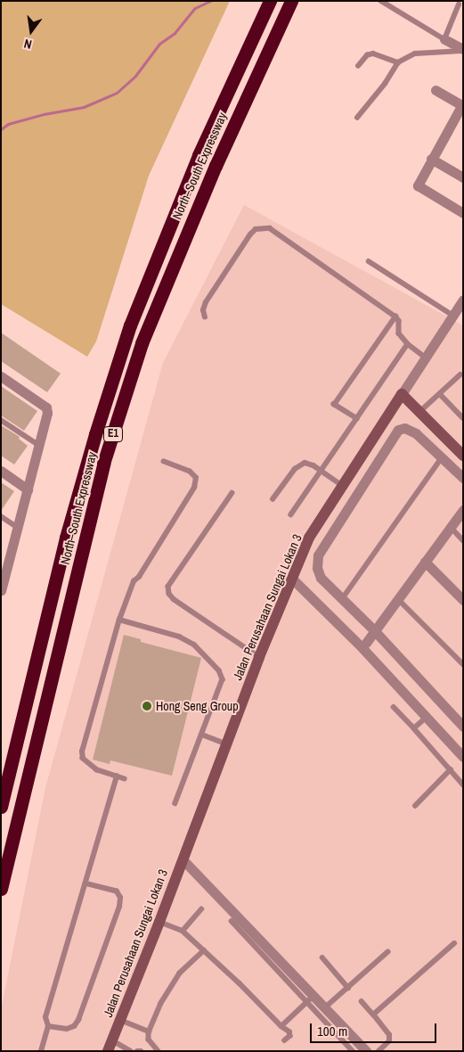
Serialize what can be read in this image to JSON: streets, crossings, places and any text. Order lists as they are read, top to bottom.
{
  "streets": {
    "highway": ["North–South Expressway", "E1"],
    "main road": ["Jalan Perusahaan Sungai Lokan 3"]
  },
  "places": ["Hong Seng Group"],
  "scale_bar": "100 m",
  "north": "bottom"
}
